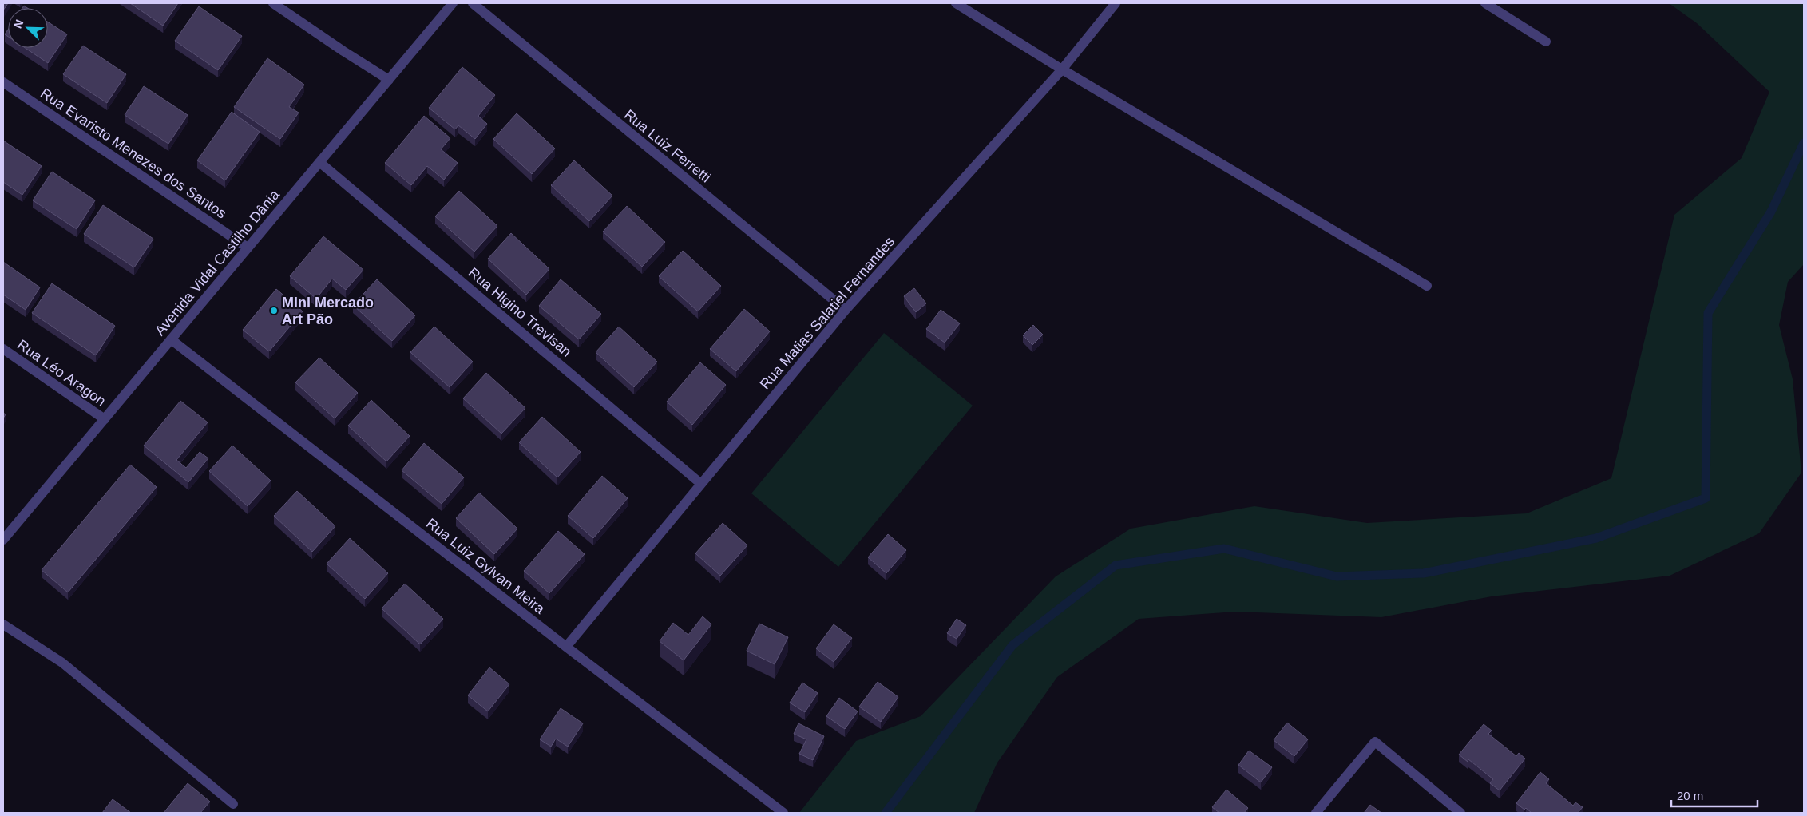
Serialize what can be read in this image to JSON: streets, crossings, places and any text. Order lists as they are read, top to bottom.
{
  "streets": {
    "street": [
      "Rua Luiz Ferretti",
      "Rua Evaristo Menezes dos Santos",
      "Avenida Vidal Castilho Dânia",
      "Rua Higino Trevisan",
      "Rua Matias Salatiel Fernandes",
      "Rua Léo Aragon",
      "Rua Luiz Gylvan Meira"
    ]
  },
  "crossings": [
    ["Rua Luiz Ferretti", "Rua Matias Salatiel Fernandes"],
    ["Rua Evaristo Menezes dos Santos", "Avenida Vidal Castilho Dânia"],
    ["Avenida Vidal Castilho Dânia", "Rua Higino Trevisan"],
    ["Avenida Vidal Castilho Dânia", "Rua Léo Aragon"],
    ["Avenida Vidal Castilho Dânia", "Rua Luiz Gylvan Meira"],
    ["Rua Higino Trevisan", "Rua Matias Salatiel Fernandes"],
    ["Rua Matias Salatiel Fernandes", "Rua Luiz Gylvan Meira"]
  ],
  "places": ["Mini Mercado Art Pão"],
  "scale_bar": "20 m",
  "north": "top left"
}
